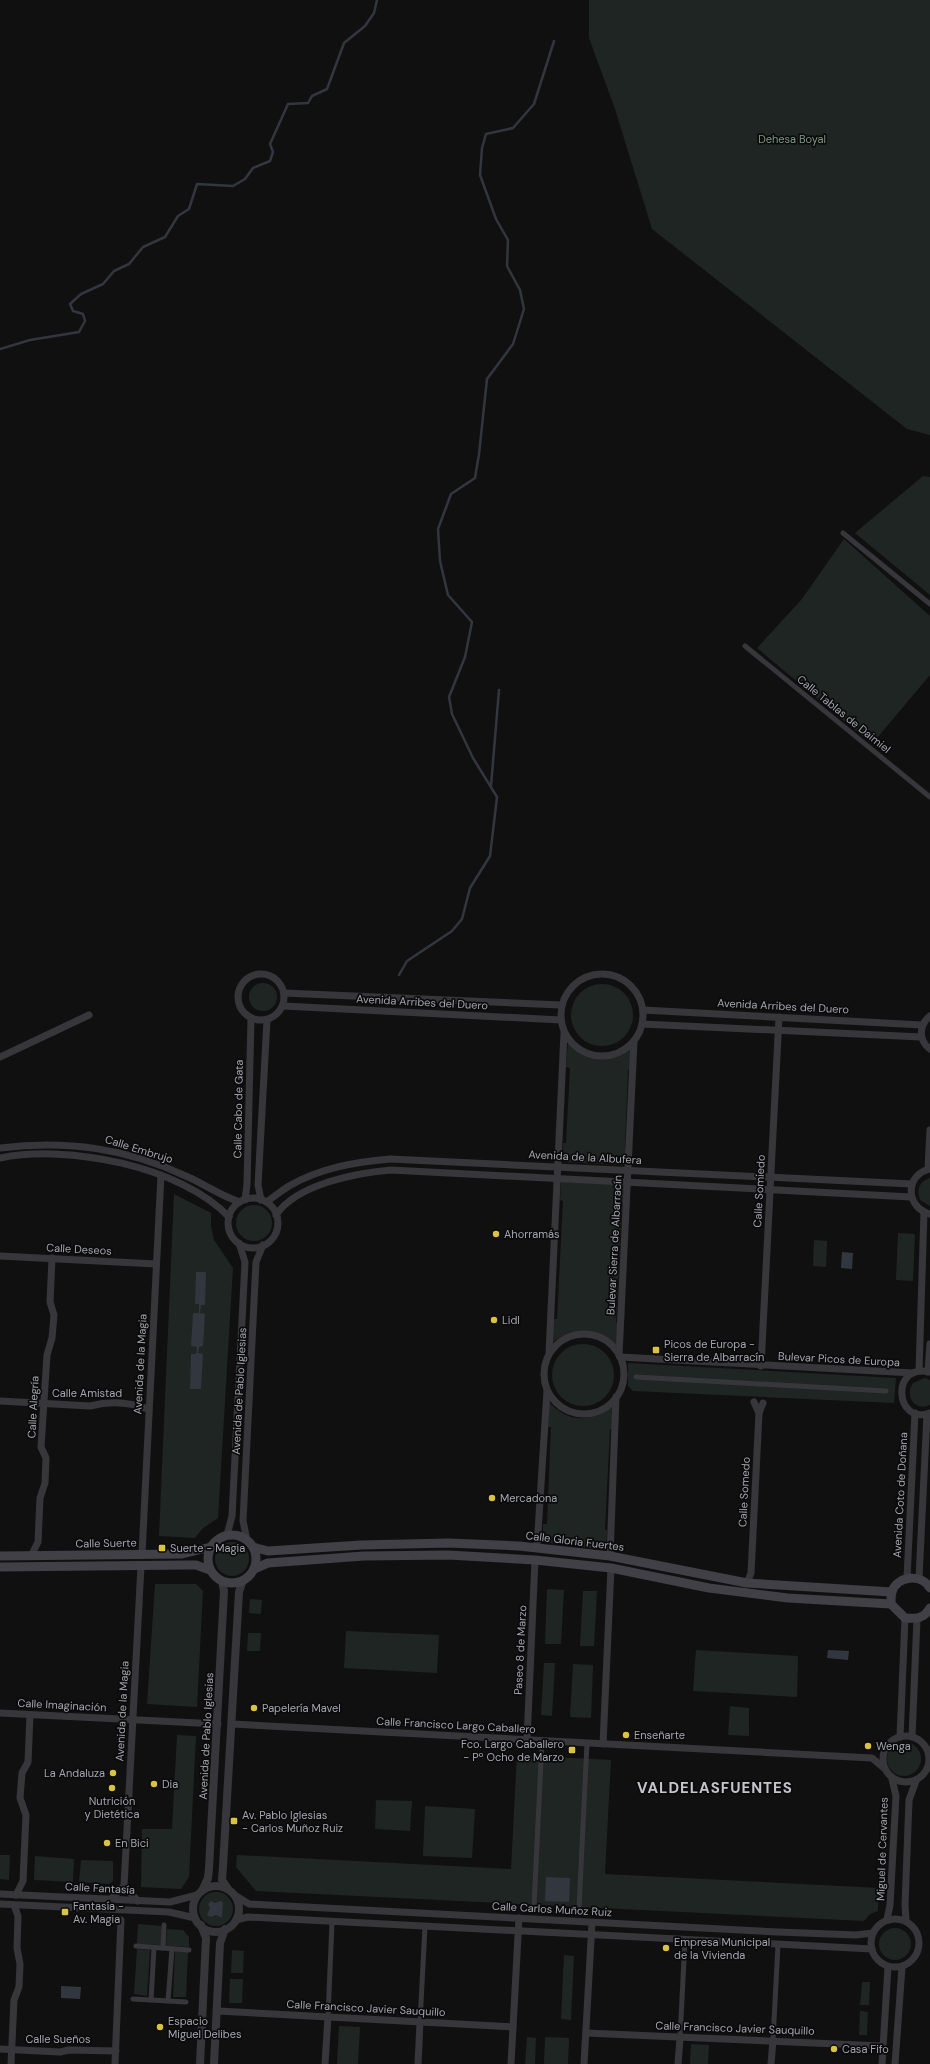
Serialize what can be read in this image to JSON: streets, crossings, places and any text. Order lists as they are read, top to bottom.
{
  "streets": {
    "main road": ["Calle Gloria Fuertes", "Calle Suerte"],
    "street": [
      "Calle Tablas de Daimiel",
      "Avenida Arribes del Duero",
      "Calle Cabo de Gata",
      "Calle Embrujo",
      "Avenida de la Albufera",
      "Calle Somiedo",
      "Bulevar Sierra de Albarracín",
      "Calle Deseos",
      "Bulevar Picos de Europa",
      "Avenida de la Magia",
      "Avenida de Pablo Iglesias",
      "Calle Amistad",
      "Calle Alegría",
      "Calle Somedo",
      "Avenida Coto de Doñana",
      "Paseo 8 de Marzo",
      "Calle Imaginación",
      "Calle Francisco Largo Caballero",
      "Miguel de Cervantes",
      "Calle Fantasía",
      "Calle Carlos Muñoz Ruiz",
      "Calle Francisco Javier Sauquillo",
      "Calle Sueños"
    ]
  },
  "crossings": [
    ["Avenida Arribes del Duero", "Calle Cabo de Gata"],
    ["Avenida Arribes del Duero", "Calle Somiedo"],
    ["Avenida Arribes del Duero", "Bulevar Sierra de Albarracín"],
    ["Calle Cabo de Gata", "Calle Embrujo"],
    ["Calle Cabo de Gata", "Avenida de la Albufera"],
    ["Calle Cabo de Gata", "Avenida de Pablo Iglesias"],
    ["Calle Embrujo", "Avenida de la Albufera"],
    ["Calle Embrujo", "Avenida de la Magia"],
    ["Calle Embrujo", "Avenida de Pablo Iglesias"],
    ["Avenida de la Albufera", "Calle Somiedo"],
    ["Avenida de la Albufera", "Bulevar Sierra de Albarracín"],
    ["Avenida de la Albufera", "Avenida de Pablo Iglesias"],
    ["Calle Somiedo", "Bulevar Picos de Europa"],
    ["Bulevar Sierra de Albarracín", "Bulevar Picos de Europa"],
    ["Calle Deseos", "Avenida de la Magia"],
    ["Calle Deseos", "Calle Alegría"],
    ["Avenida de la Magia", "Calle Amistad"],
    ["Avenida de la Magia", "Calle Suerte"],
    ["Avenida de la Magia", "Calle Imaginación"],
    ["Avenida de Pablo Iglesias", "Calle Gloria Fuertes"],
    ["Avenida de Pablo Iglesias", "Calle Suerte"],
    ["Avenida de Pablo Iglesias", "Calle Imaginación"],
    ["Avenida de Pablo Iglesias", "Calle Fantasía"],
    ["Avenida de Pablo Iglesias", "Calle Carlos Muñoz Ruiz"],
    ["Calle Amistad", "Calle Alegría"],
    ["Calle Alegría", "Calle Suerte"],
    ["Calle Somedo", "Calle Gloria Fuertes"],
    ["Calle Gloria Fuertes", "Calle Suerte"],
    ["Calle Gloria Fuertes", "Paseo 8 de Marzo"],
    ["Paseo 8 de Marzo", "Calle Francisco Largo Caballero"],
    ["Miguel de Cervantes", "Calle Carlos Muñoz Ruiz"],
    ["Calle Fantasía", "Calle Carlos Muñoz Ruiz"]
  ],
  "districts": ["VALDELASFUENTES"],
  "parks": ["Dehesa Boyal"],
  "places": {
    "other": [
      "Ahorramás",
      "Lidl",
      "Mercadona",
      "Papelería Mavel",
      "Enseñarte",
      "Wenga",
      "La Andaluza",
      "Dia",
      "Nutrición y Dietética",
      "En Bici",
      "Empresa Municipal de la Vivienda",
      "Espacio Miguel Delibes",
      "Casa Fifo"
    ],
    "transit": [
      "Picos de Europa - Sierra de Albarracín",
      "Suerte - Magia",
      "Fco. Largo Caballero - Pº Ocho de Marzo",
      "Av. Pablo Iglesias - Carlos Muñoz Ruiz",
      "Fantasía - Av. Magia"
    ]
  }
}
